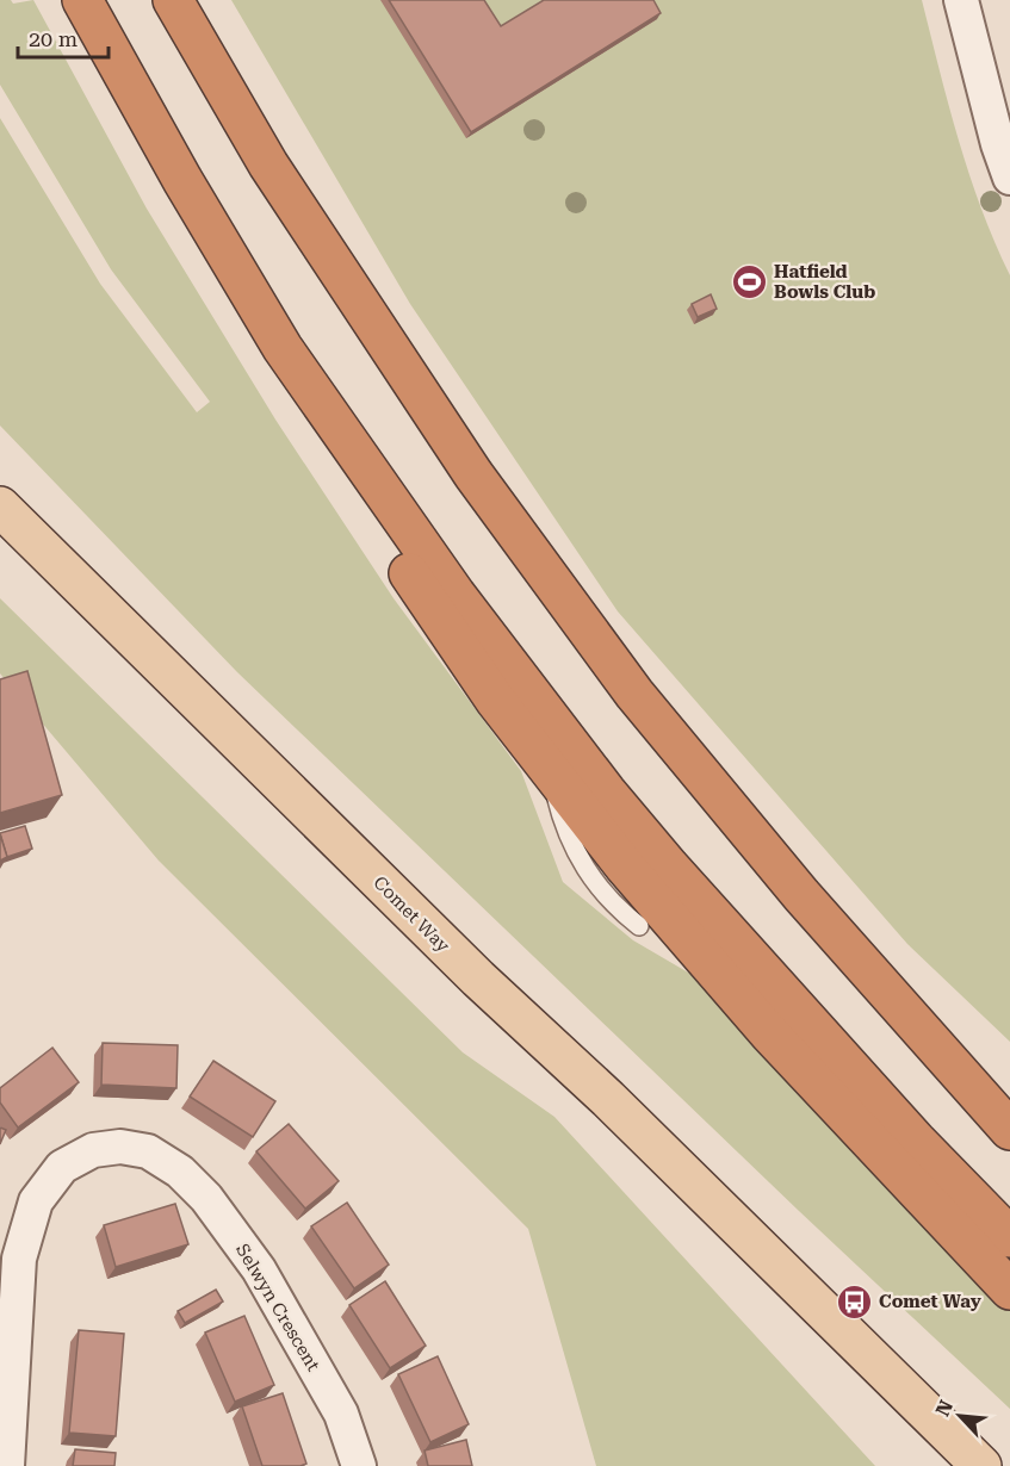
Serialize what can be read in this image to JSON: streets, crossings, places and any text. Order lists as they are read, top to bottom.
{
  "streets": {
    "main road": ["Comet Way"],
    "street": ["Selwyn Crescent"]
  },
  "places": {
    "sports": ["Hatfield Bowls Club"],
    "bus stop": ["Comet Way"]
  },
  "scale_bar": "20 m",
  "north": "top left"
}
